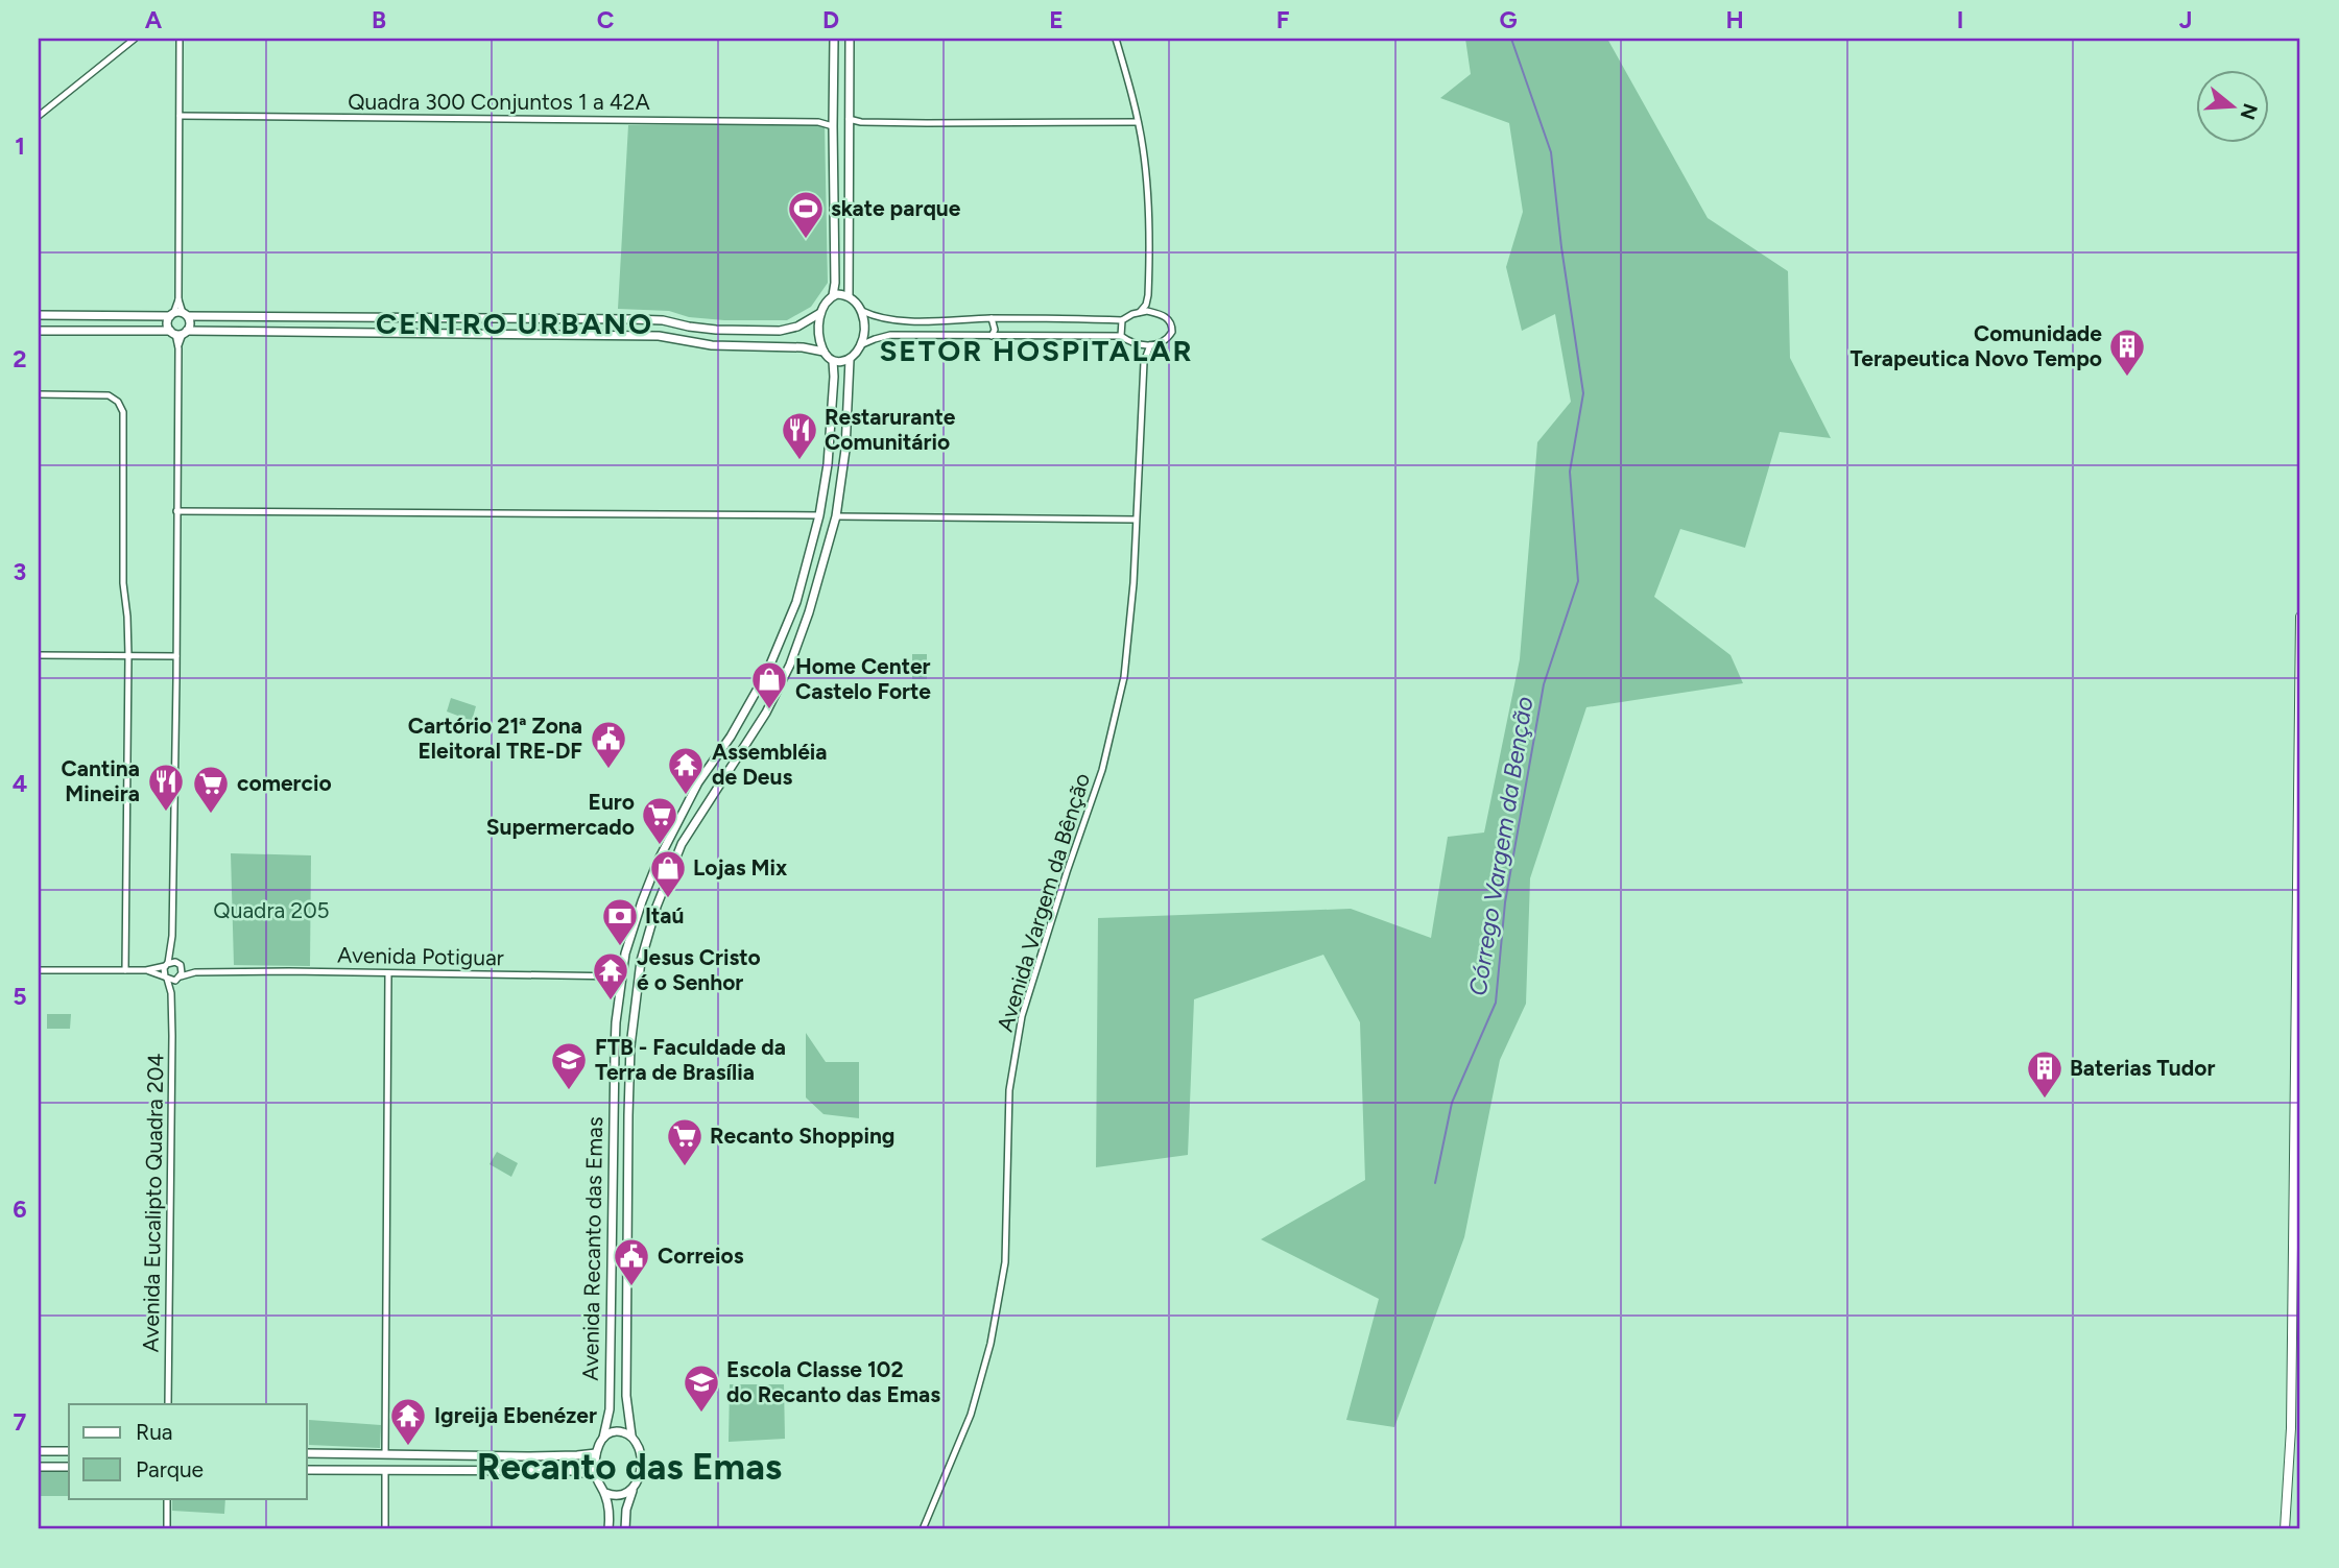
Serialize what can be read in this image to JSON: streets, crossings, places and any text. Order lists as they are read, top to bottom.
{
  "streets": {
    "main road": ["Avenida Recanto das Emas"],
    "street": [
      "Quadra 300 Conjuntos 1 a 42A",
      "Avenida Vargem da Bênção",
      "Avenida Potiguar",
      "Avenida Eucalipto Quadra 204"
    ]
  },
  "crossings": [
    ["Avenida Potiguar", "Avenida Recanto das Emas"]
  ],
  "districts": ["CENTRO URBANO", "SETOR HOSPITALAR", "Recanto das Emas"],
  "water": ["Córrego Vargem da Benção"],
  "parks": ["Quadra 205"],
  "places": {
    "sports": ["skate parque"],
    "building": ["Comunidade Terapeutica Novo Tempo", "Baterias Tudor"],
    "restaurant": ["Restarurante Comunitário", "Cantina Mineira"],
    "shop": ["Home Center Castelo Forte", "Lojas Mix"],
    "public building": ["Cartório 21ª Zona Eleitoral TRE-DF", "Correios"],
    "temple": ["Assembléia de Deus", "Jesus Cristo é o Senhor", "Igreija Ebenézer"],
    "supermarket": ["comercio", "Euro Supermercado", "Recanto Shopping"],
    "bank": ["Itaú"],
    "school or university": ["FTB - Faculdade da Terra de Brasília", "Escola Classe 102 do Recanto das Emas"]
  },
  "legend": ["Rua", "Parque"],
  "north": "right",
  "grid": {
    "columns": [
      "A",
      "B",
      "C",
      "D",
      "E",
      "F",
      "G",
      "H",
      "I",
      "J"
    ],
    "rows": [
      "1",
      "2",
      "3",
      "4",
      "5",
      "6",
      "7"
    ]
  }
}
